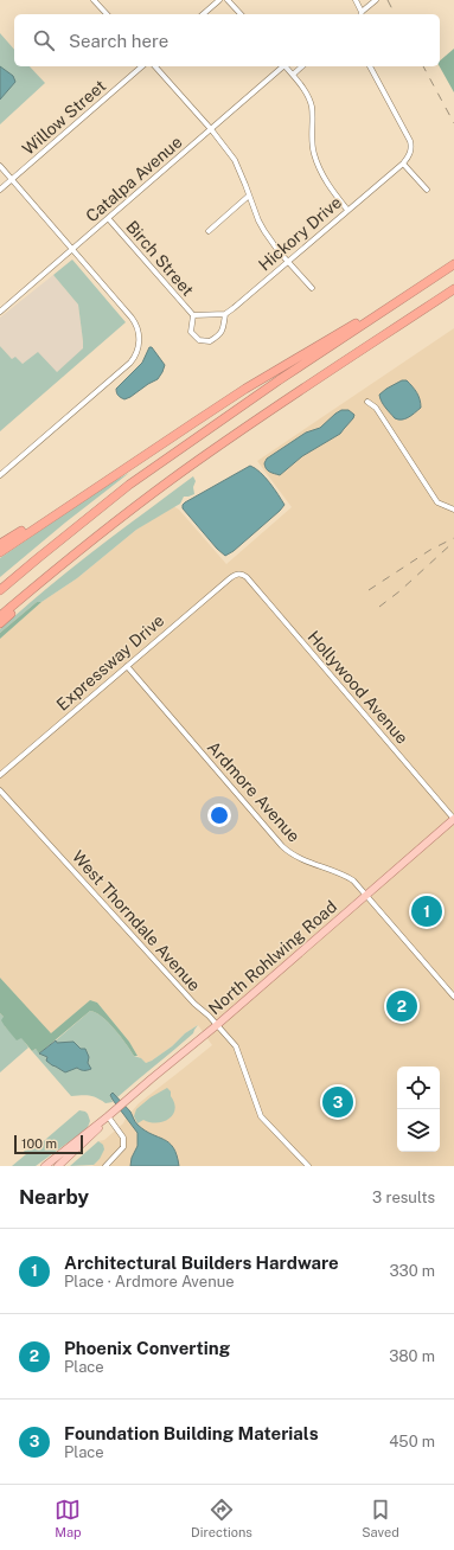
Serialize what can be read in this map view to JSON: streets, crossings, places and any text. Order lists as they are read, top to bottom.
{
  "streets": {
    "main road": ["North Rohlwing Road"],
    "street": [
      "Willow Street",
      "Catalpa Avenue",
      "Hickory Drive",
      "Birch Street",
      "Expressway Drive",
      "Hollywood Avenue",
      "Ardmore Avenue",
      "West Thorndale Avenue"
    ]
  },
  "crossings": [
    ["Catalpa Avenue", "Birch Street"],
    ["Hickory Drive", "Birch Street"],
    ["Expressway Drive", "Hollywood Avenue"],
    ["Expressway Drive", "Ardmore Avenue"],
    ["Hollywood Avenue", "North Rohlwing Road"],
    ["Ardmore Avenue", "North Rohlwing Road"],
    ["West Thorndale Avenue", "North Rohlwing Road"]
  ],
  "scale_bar": "100 m",
  "page": {
    "search": "Search here",
    "pins": ["1", "2", "3"],
    "scale": "100 m",
    "heading": ["Nearby", "3 results"],
    "list": [
      {
        "mark": "1",
        "name": "Architectural Builders Hardware",
        "note": "Place · Ardmore Avenue",
        "value": "330 m"
      },
      {
        "mark": "2",
        "name": "Phoenix Converting",
        "note": "Place",
        "value": "380 m"
      },
      {
        "mark": "3",
        "name": "Foundation Building Materials",
        "note": "Place",
        "value": "450 m"
      }
    ],
    "nav": ["Map", "Directions", "Saved"]
  }
}
